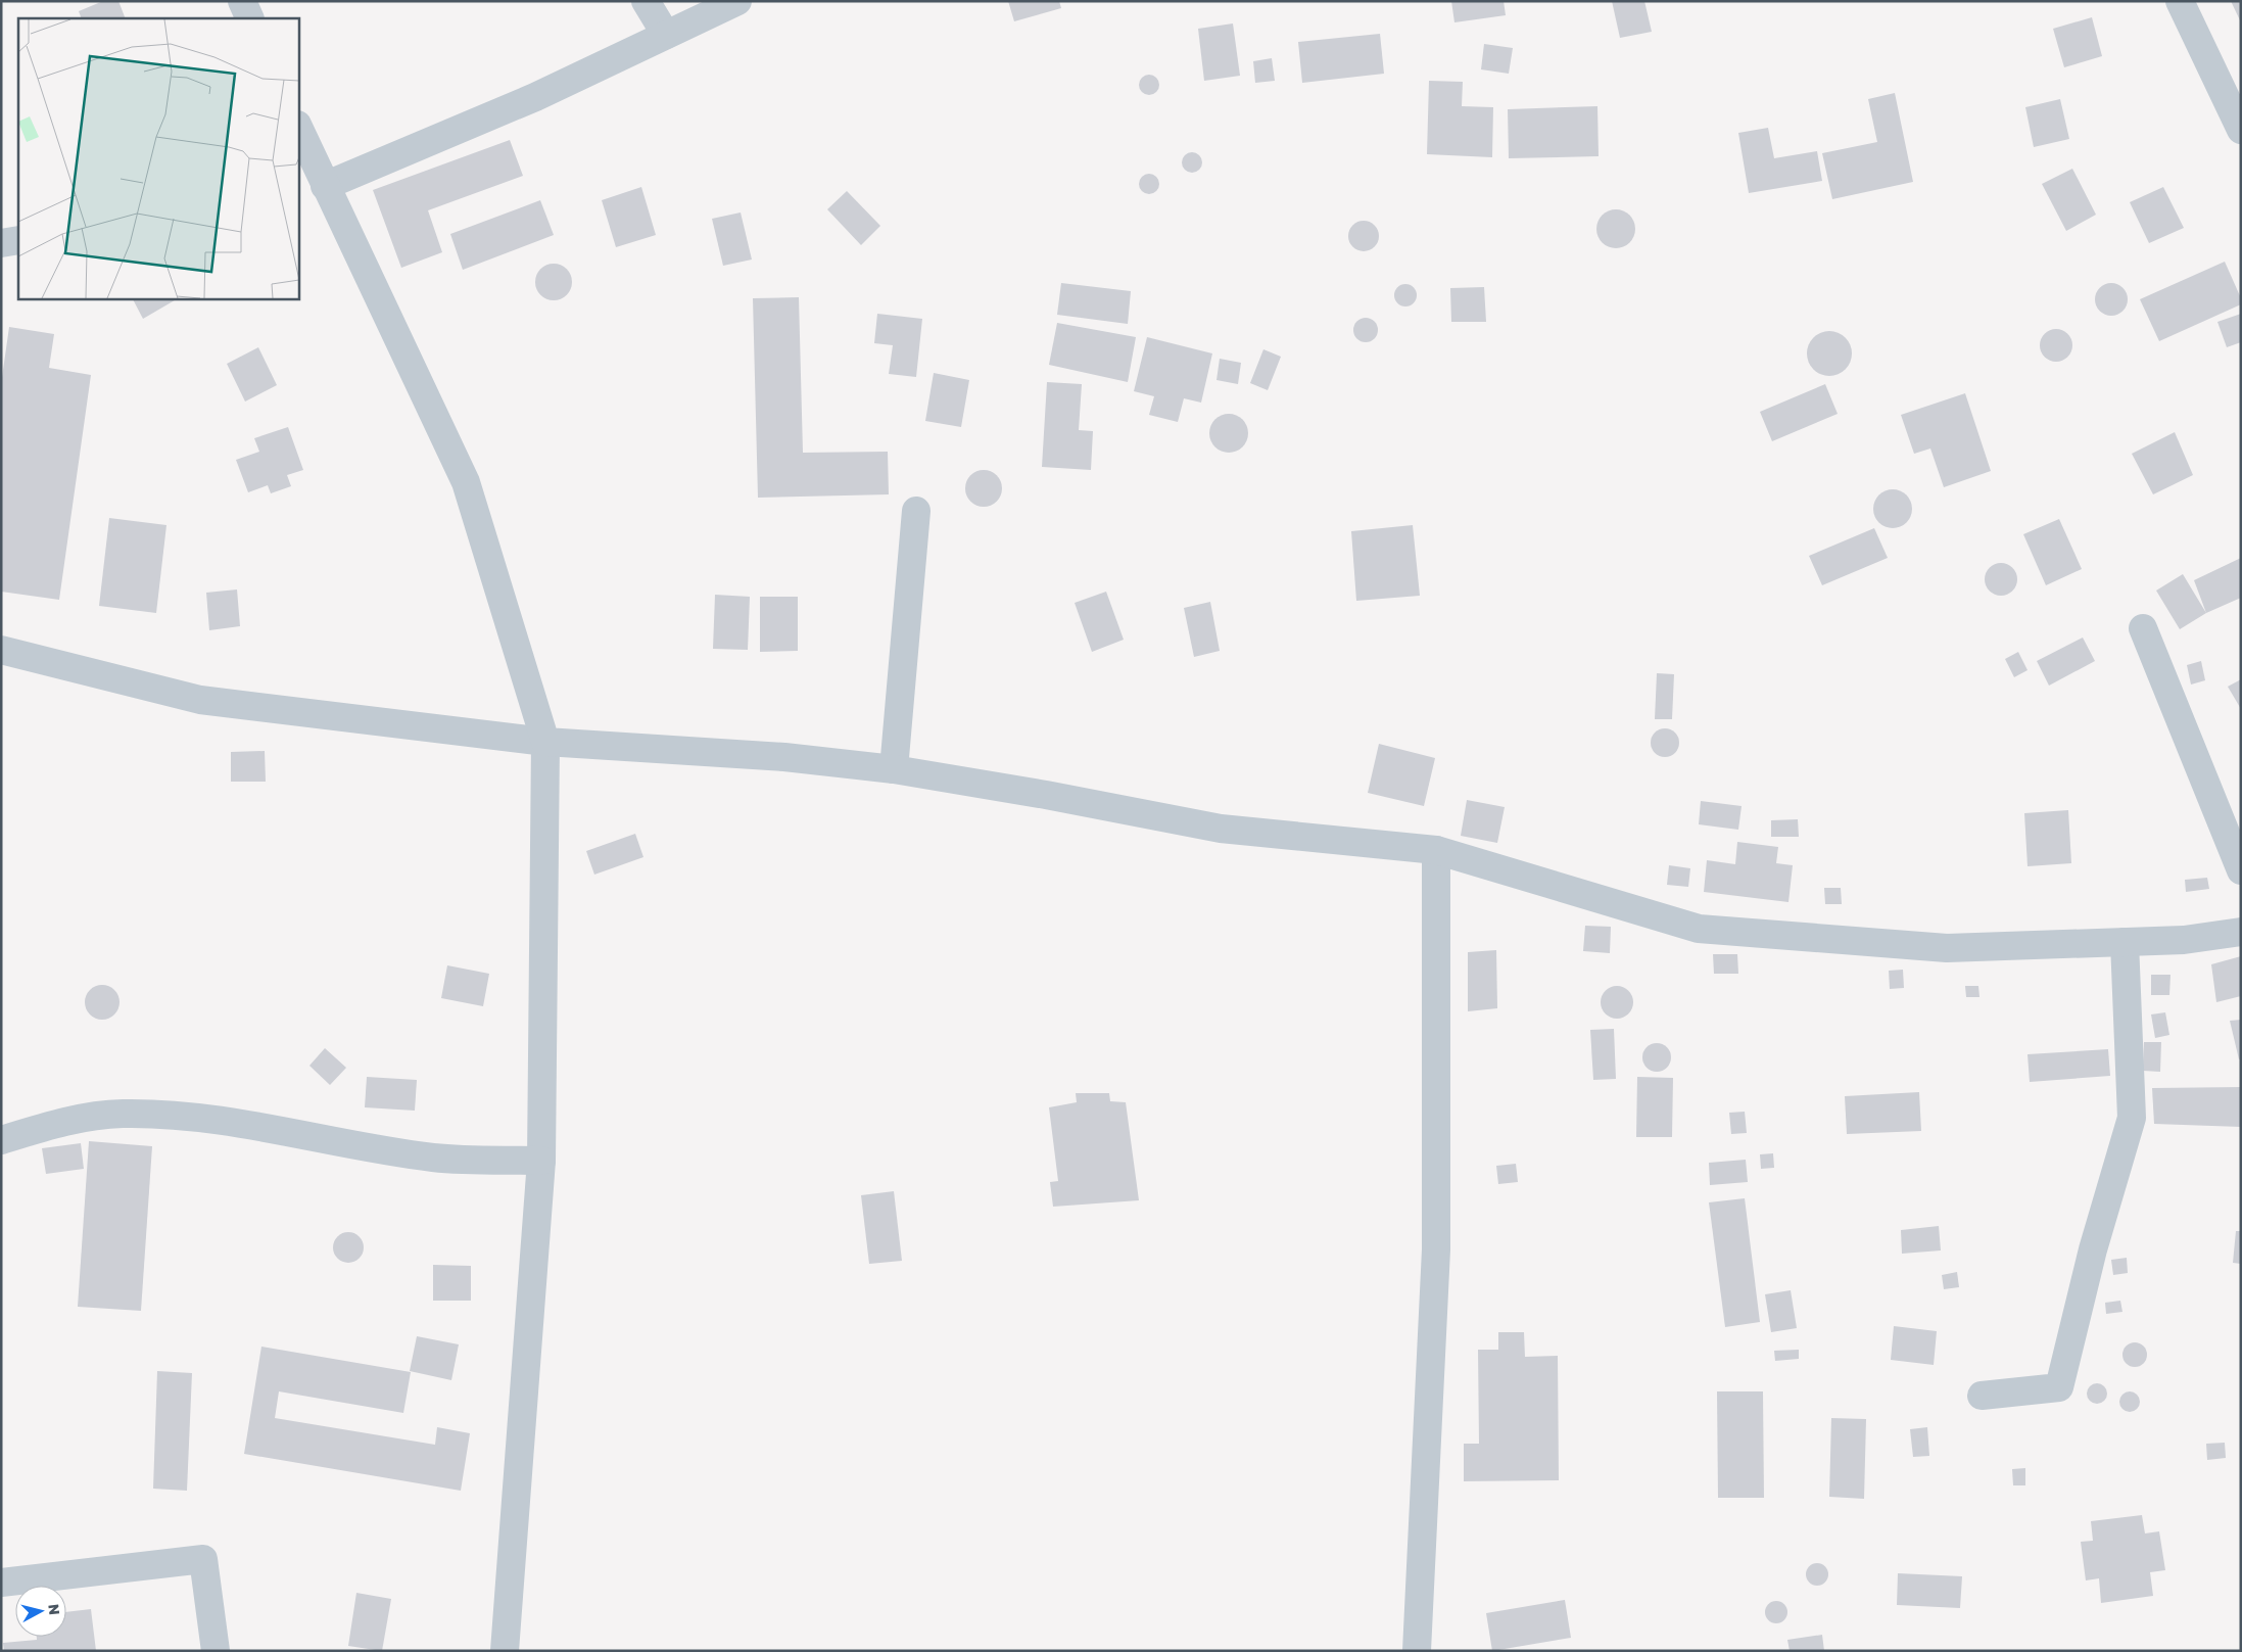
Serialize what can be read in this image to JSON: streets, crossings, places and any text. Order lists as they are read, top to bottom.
{
  "north": "right"
}
